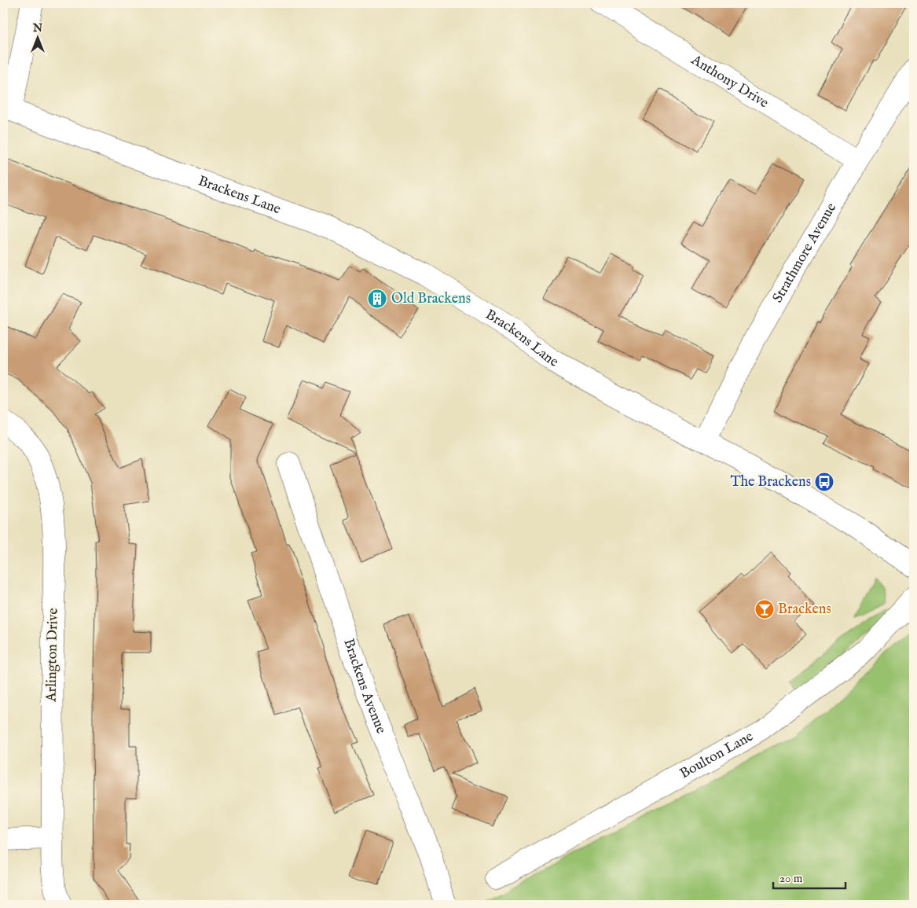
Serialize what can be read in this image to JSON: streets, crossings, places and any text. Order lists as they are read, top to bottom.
{
  "streets": {
    "street": [
      "Anthony Drive",
      "Brackens Lane",
      "Strathmore Avenue",
      "Arlington Drive",
      "Brackens Avenue",
      "Boulton Lane"
    ]
  },
  "crossings": [
    ["Anthony Drive", "Strathmore Avenue"],
    ["Brackens Lane", "Strathmore Avenue"]
  ],
  "places": {
    "building": ["Old Brackens"],
    "bus stop": ["The Brackens"],
    "bar": ["Brackens"]
  },
  "scale_bar": "20 m",
  "north": "top"
}
